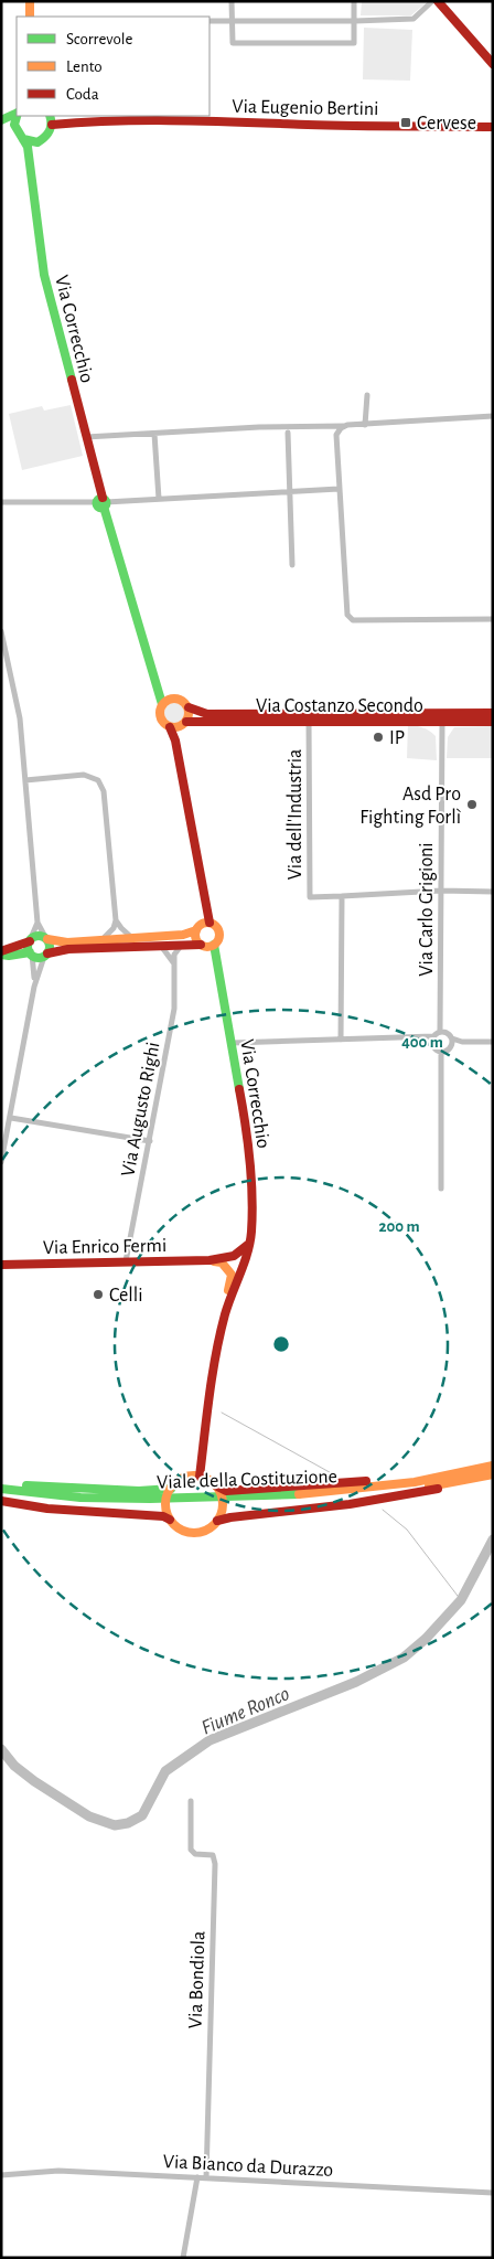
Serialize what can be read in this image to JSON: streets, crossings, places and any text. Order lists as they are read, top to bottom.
{
  "streets": {
    "main road": [
      "Via Eugenio Bertini",
      "Via Correcchio",
      "Via Costanzo Secondo",
      "Via Enrico Fermi",
      "Viale della Costituzione"
    ],
    "street": [
      "Via dell'Industria",
      "Via Carlo Grigioni",
      "Via Augusto Righi",
      "Via Bondiola",
      "Via Bianco da Durazzo"
    ]
  },
  "crossings": [
    ["Via Correcchio", "Via Costanzo Secondo"],
    ["Via Correcchio", "Via Enrico Fermi"],
    ["Via Costanzo Secondo", "Via dell'Industria"],
    ["Via Costanzo Secondo", "Via Carlo Grigioni"],
    ["Via Augusto Righi", "Via Enrico Fermi"],
    ["Via Bondiola", "Via Bianco da Durazzo"]
  ],
  "water": ["Fiume Ronco"],
  "places": {
    "transit": ["Cervese"],
    "other": ["IP", "Asd Pro Fighting Forlì", "Celli"]
  },
  "legend": ["Scorrevole", "Lento", "Coda"],
  "rings": ["400 m", "200 m"]
}
